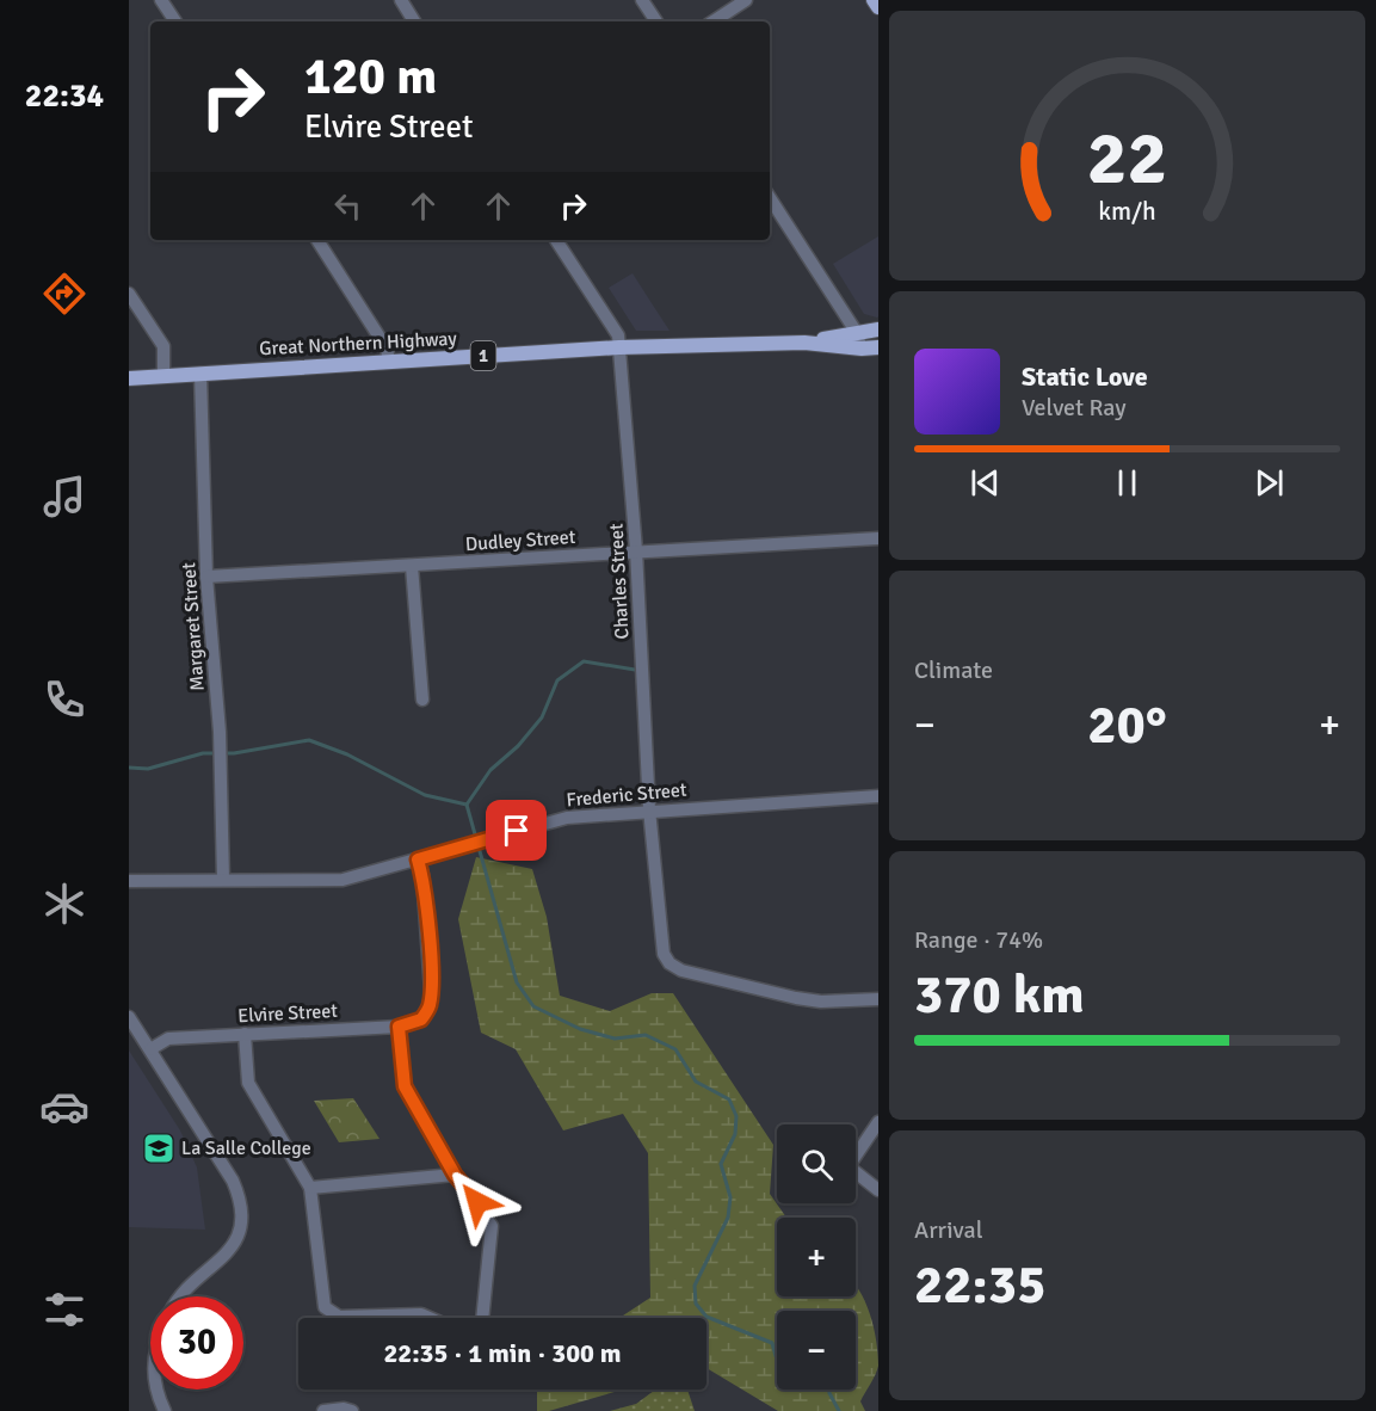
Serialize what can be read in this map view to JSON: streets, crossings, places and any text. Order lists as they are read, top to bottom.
{
  "streets": {
    "main road": ["Great Northern Highway", "1"],
    "street": [
      "Dudley Street",
      "Charles Street",
      "Margaret Street",
      "Frederic Street",
      "Elvire Street"
    ]
  },
  "crossings": [
    ["Great Northern Highway", "Charles Street"],
    ["Great Northern Highway", "Margaret Street"],
    ["Dudley Street", "Charles Street"],
    ["Dudley Street", "Margaret Street"],
    ["Charles Street", "Frederic Street"],
    ["Margaret Street", "Frederic Street"],
    ["Frederic Street", "Elvire Street"]
  ],
  "places": {
    "school or university": ["La Salle College"]
  },
  "page": {
    "tabs": "22:34",
    "turn": ["120 m", "Elvire Street"],
    "song": ["Static Love", "Velvet Ray"],
    "tile": [
      "Climate",
      ["Range · 74%", "370 km"],
      ["Arrival", "22:35"]
    ],
    "heat": ["−", "20°", "+"],
    "map_buttons": ["+", "−"],
    "limit": "30",
    "trip": "22:35 · 1 min · 300 m",
    "gauge": ["22", "km/h"]
  }
}
